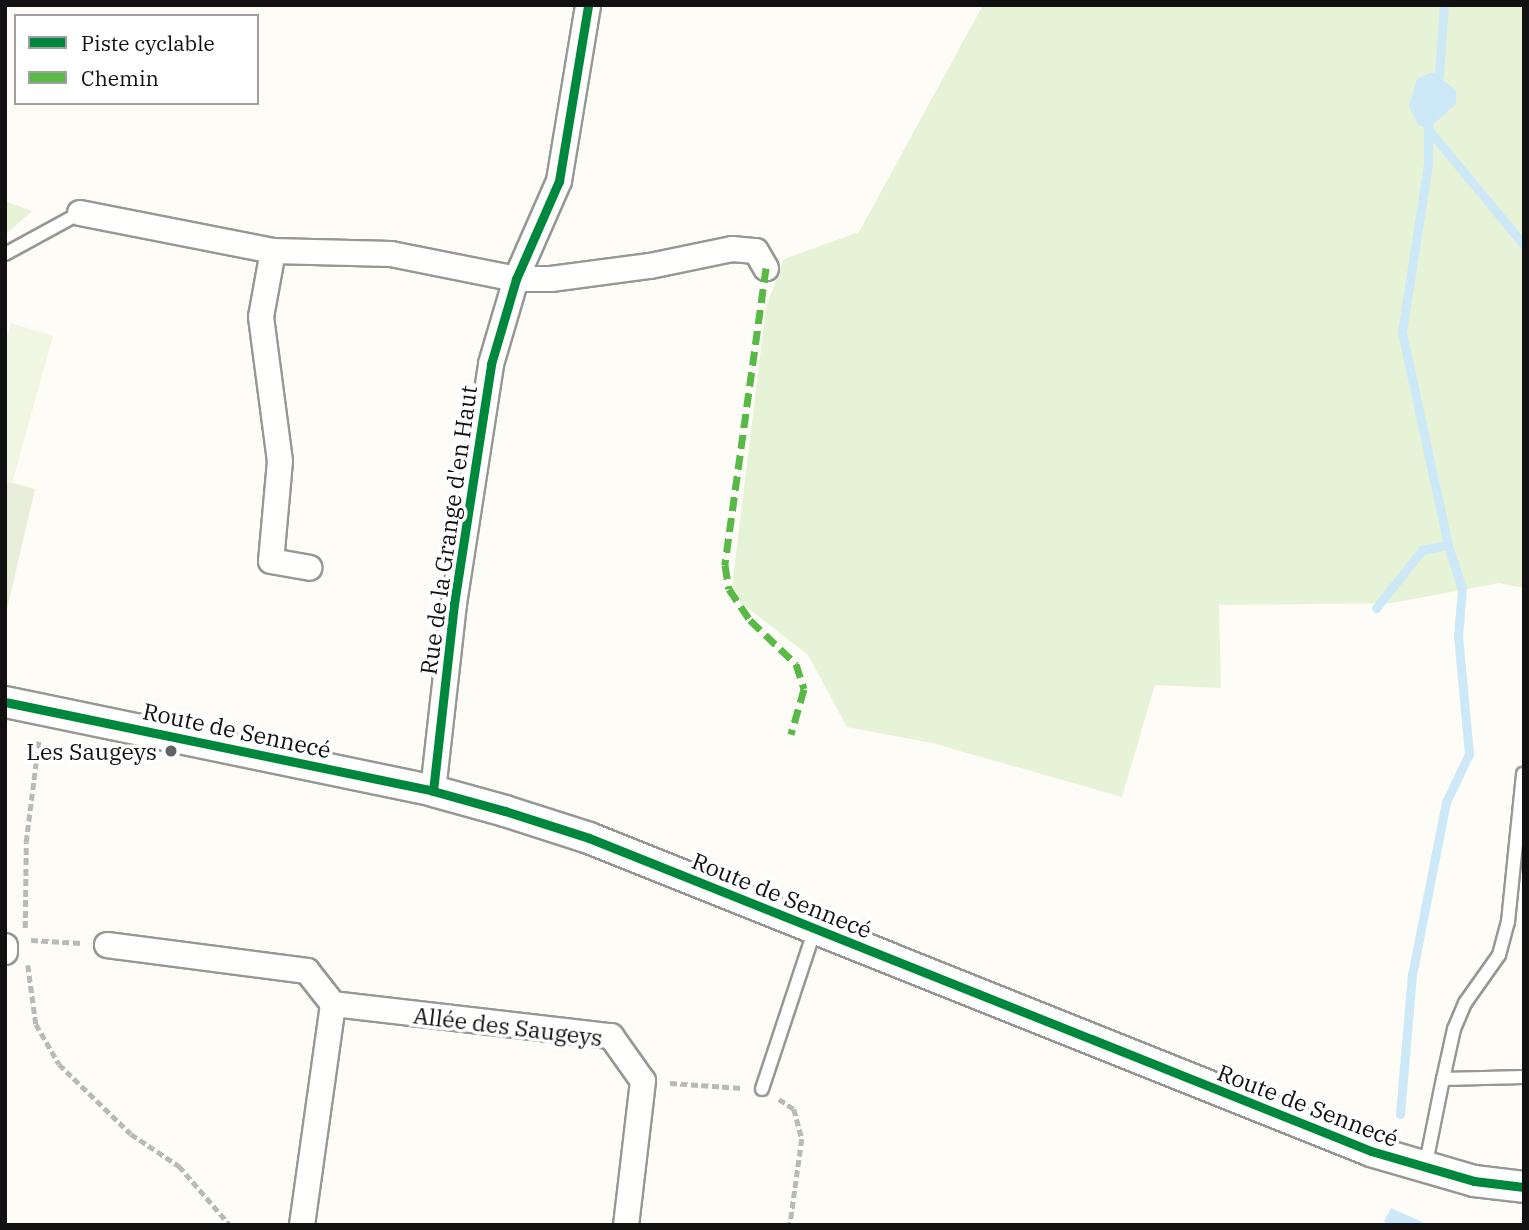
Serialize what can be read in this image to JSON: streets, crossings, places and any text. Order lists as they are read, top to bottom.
{
  "streets": {
    "street": ["Rue de la Grange d'en Haut", "Route de Sennecé", "Allée des Saugeys"]
  },
  "crossings": [
    ["Rue de la Grange d'en Haut", "Route de Sennecé"]
  ],
  "places": ["Les Saugeys"],
  "legend": ["Piste cyclable", "Chemin"]
}
